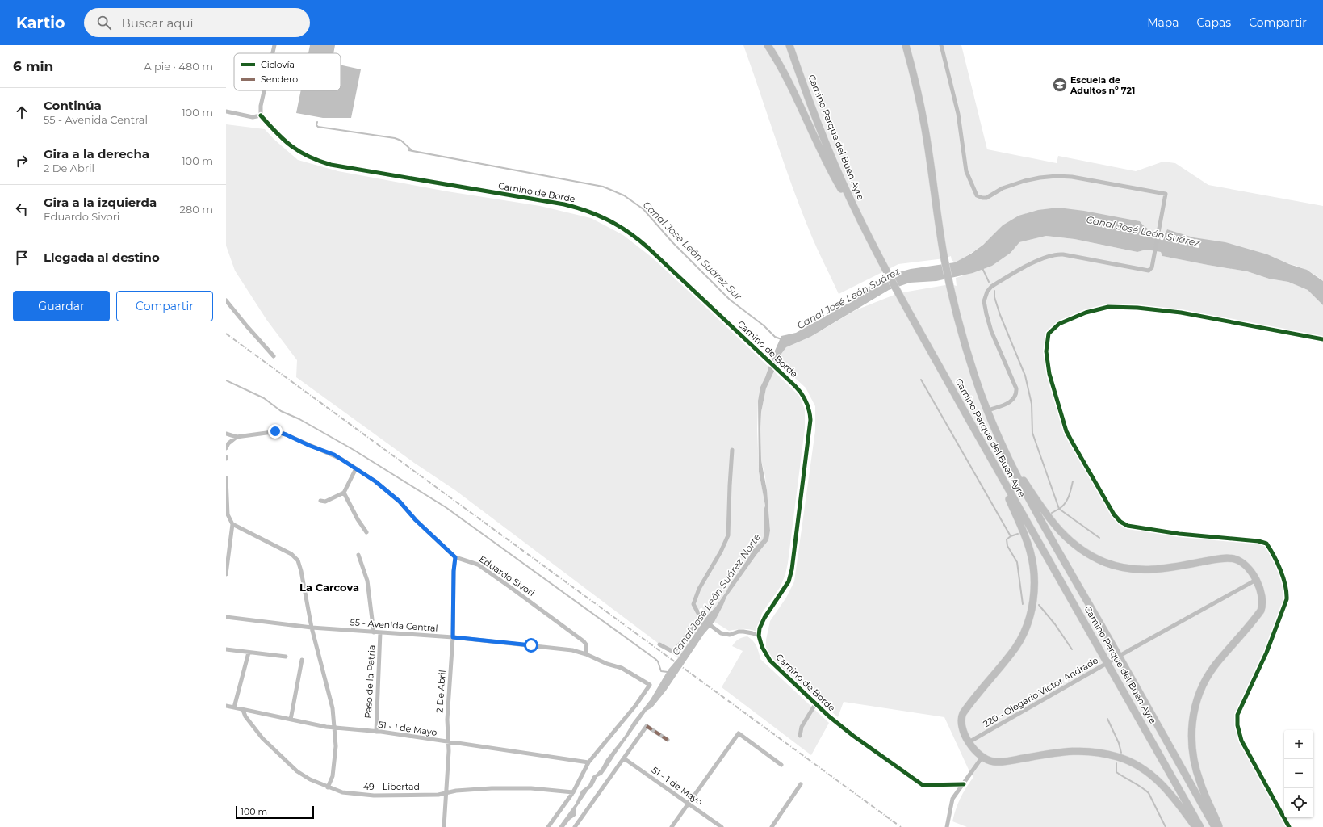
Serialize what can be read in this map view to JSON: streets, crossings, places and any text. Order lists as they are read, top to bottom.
{
  "streets": {
    "highway": ["Camino Parque del Buen Ayre"],
    "street": [
      "Camino de Borde",
      "Eduardo Sivori",
      "55 - Avenida Central",
      "Paso de la Patria",
      "2 De Abril",
      "220 - Olegario Víctor Andrade",
      "51 - 1 de Mayo",
      "49 - Libertad"
    ]
  },
  "crossings": [
    ["Eduardo Sivori", "55 - Avenida Central"],
    ["Eduardo Sivori", "2 De Abril"],
    ["55 - Avenida Central", "Paso de la Patria"],
    ["55 - Avenida Central", "2 De Abril"],
    ["55 - Avenida Central", "51 - 1 de Mayo"],
    ["Paso de la Patria", "51 - 1 de Mayo"],
    ["2 De Abril", "51 - 1 de Mayo"],
    ["2 De Abril", "49 - Libertad"],
    ["51 - 1 de Mayo", "49 - Libertad"]
  ],
  "districts": ["La Carcova"],
  "water": ["Canal José León Suárez", "Canal José León Suárez Sur", "Canal José León Suárez Norte"],
  "places": {
    "school or university": ["Escuela de Adultos nº 721"]
  },
  "legend": ["Ciclovía", "Sendero"],
  "scale_bar": "100 m",
  "page": {
    "header": "Kartio",
    "search": "Buscar aquí",
    "nav": ["Mapa", "Capas", "Compartir"],
    "heading": ["6 min", "A pie · 480 m"],
    "list": [
      ["Continúa", "55 - Avenida Central", "100 m"],
      ["Gira a la derecha", "2 De Abril", "100 m"],
      ["Gira a la izquierda", "Eduardo Sivori", "280 m"],
      "Llegada al destino"
    ],
    "buttons": ["Guardar", "Compartir"],
    "map_buttons": ["+", "−"],
    "scale": "100 m"
  }
}
